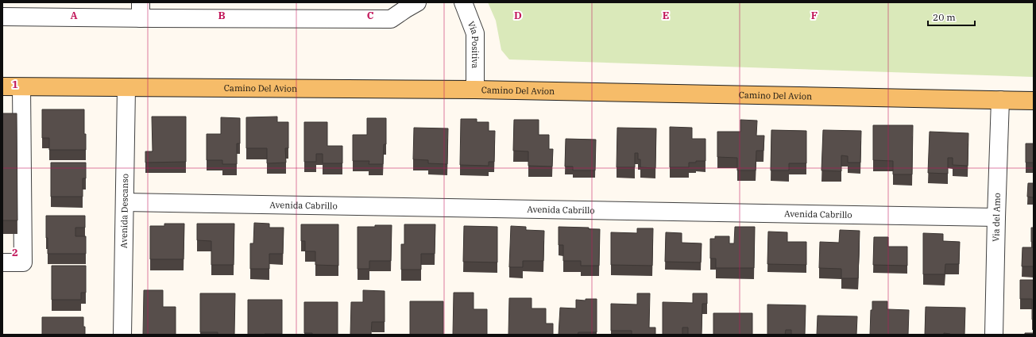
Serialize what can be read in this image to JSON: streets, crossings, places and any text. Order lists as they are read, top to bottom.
{
  "streets": {
    "main road": ["Camino Del Avion"],
    "street": [
      "Via Positiva",
      "Avenida Cabrillo",
      "Avenida Descanso",
      "Via del Amo"
    ]
  },
  "crossings": [
    ["Via Positiva", "Camino Del Avion"],
    ["Camino Del Avion", "Avenida Descanso"],
    ["Camino Del Avion", "Via del Amo"],
    ["Avenida Cabrillo", "Avenida Descanso"],
    ["Avenida Cabrillo", "Via del Amo"]
  ],
  "scale_bar": "20 m",
  "grid": {
    "columns": [
      "A",
      "B",
      "C",
      "D",
      "E",
      "F"
    ],
    "rows": ["1", "2"]
  }
}
